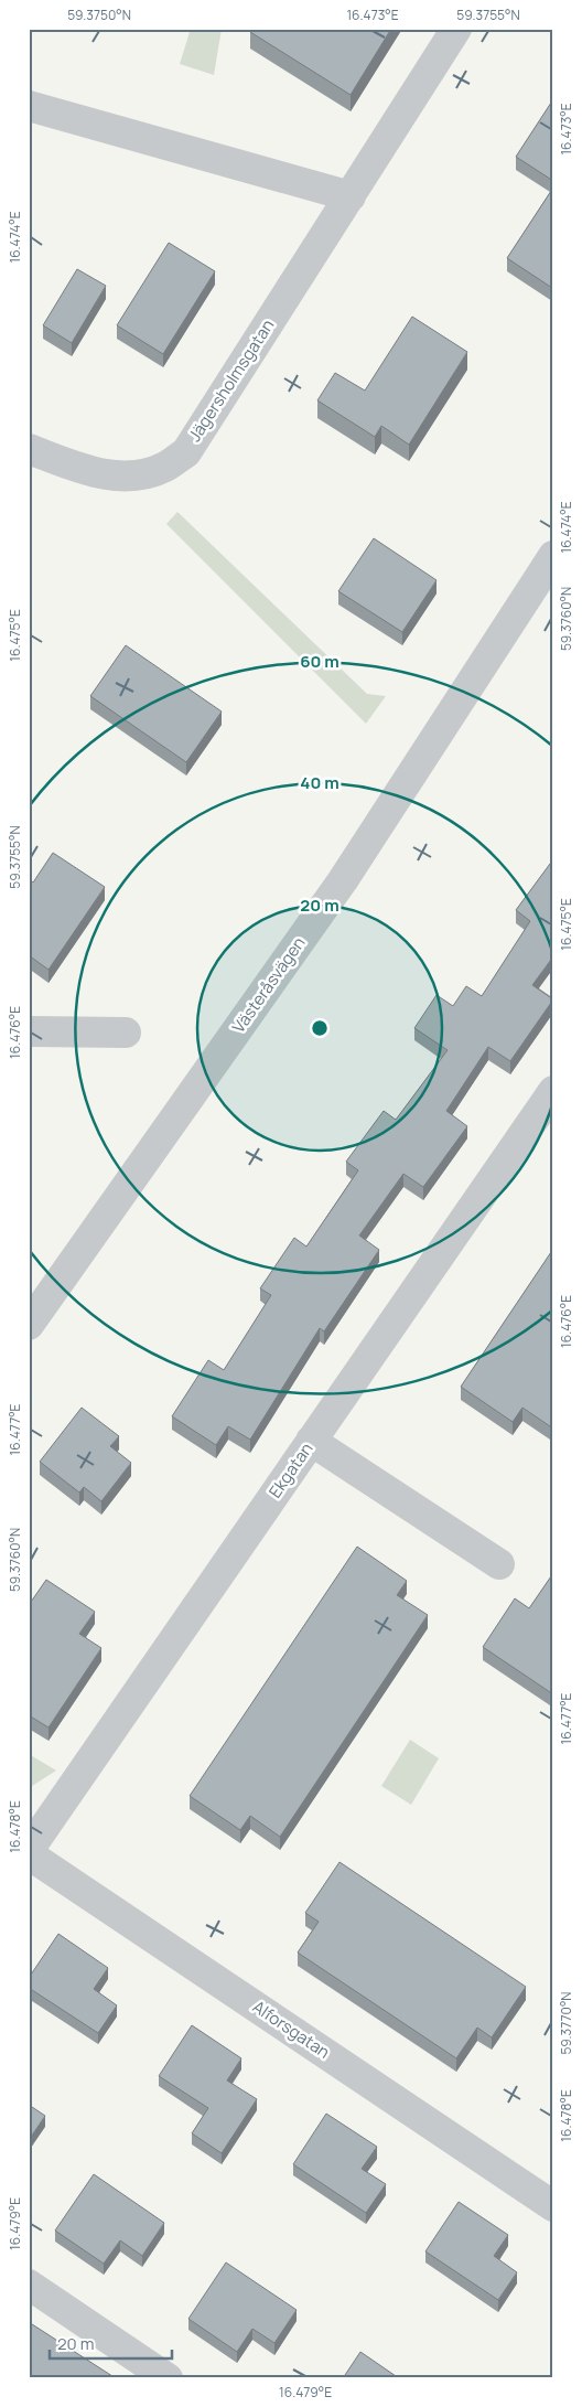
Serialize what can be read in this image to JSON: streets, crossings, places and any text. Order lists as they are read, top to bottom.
{
  "streets": {
    "street": [
      "Jägersholmsgatan",
      "Västeråsvägen",
      "Ekgatan",
      "Alforsgatan"
    ]
  },
  "scale_bar": "20 m",
  "coordinates": [
    "59.3750°N",
    "16.473°E",
    "59.3755°N",
    "16.474°E",
    "59.3760°N",
    "16.475°E",
    "16.476°E",
    "16.477°E",
    "16.478°E",
    "59.3770°N",
    "16.479°E"
  ],
  "rings": ["60 m", "40 m", "20 m"]
}
